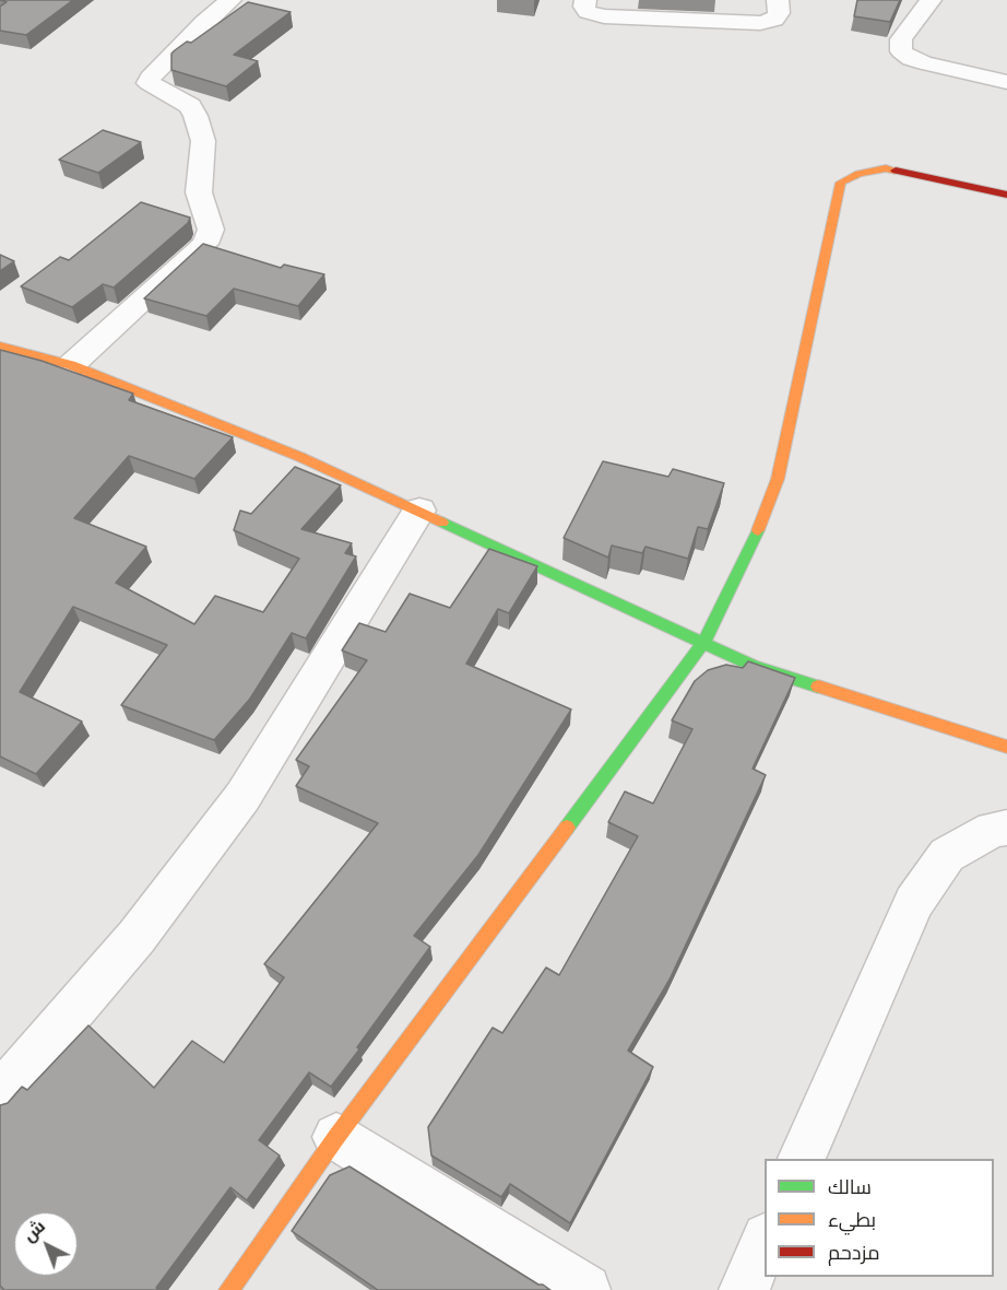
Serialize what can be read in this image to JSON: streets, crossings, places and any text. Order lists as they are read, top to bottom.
{
  "legend": ["سالك", "بطيء", "مزدحم"],
  "north": "top left"
}
